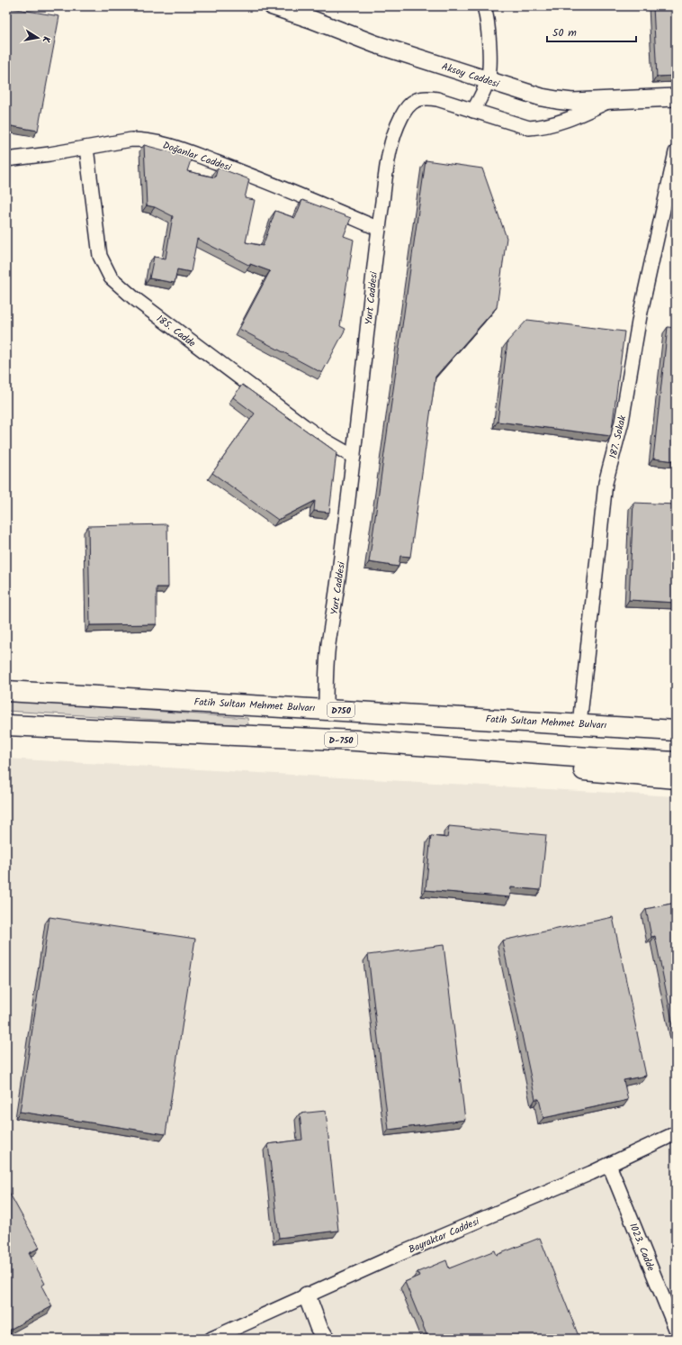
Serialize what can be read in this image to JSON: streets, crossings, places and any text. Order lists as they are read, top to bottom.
{
  "streets": {
    "highway": ["Fatih Sultan Mehmet Bulvarı", "D750", "D-750"],
    "street": [
      "Aksoy Caddesi",
      "Doğanlar Caddesi",
      "Yurt Caddesi",
      "185. Cadde",
      "187. Sokak",
      "Bayraktar Caddesi",
      "1023. Cadde"
    ]
  },
  "crossings": [
    ["Aksoy Caddesi", "Yurt Caddesi"],
    ["Doğanlar Caddesi", "Yurt Caddesi"],
    ["Doğanlar Caddesi", "185. Cadde"],
    ["Yurt Caddesi", "185. Cadde"],
    ["Yurt Caddesi", "Fatih Sultan Mehmet Bulvarı"],
    ["187. Sokak", "Fatih Sultan Mehmet Bulvarı"],
    ["Bayraktar Caddesi", "1023. Cadde"]
  ],
  "scale_bar": "50 m",
  "north": "right"
}
